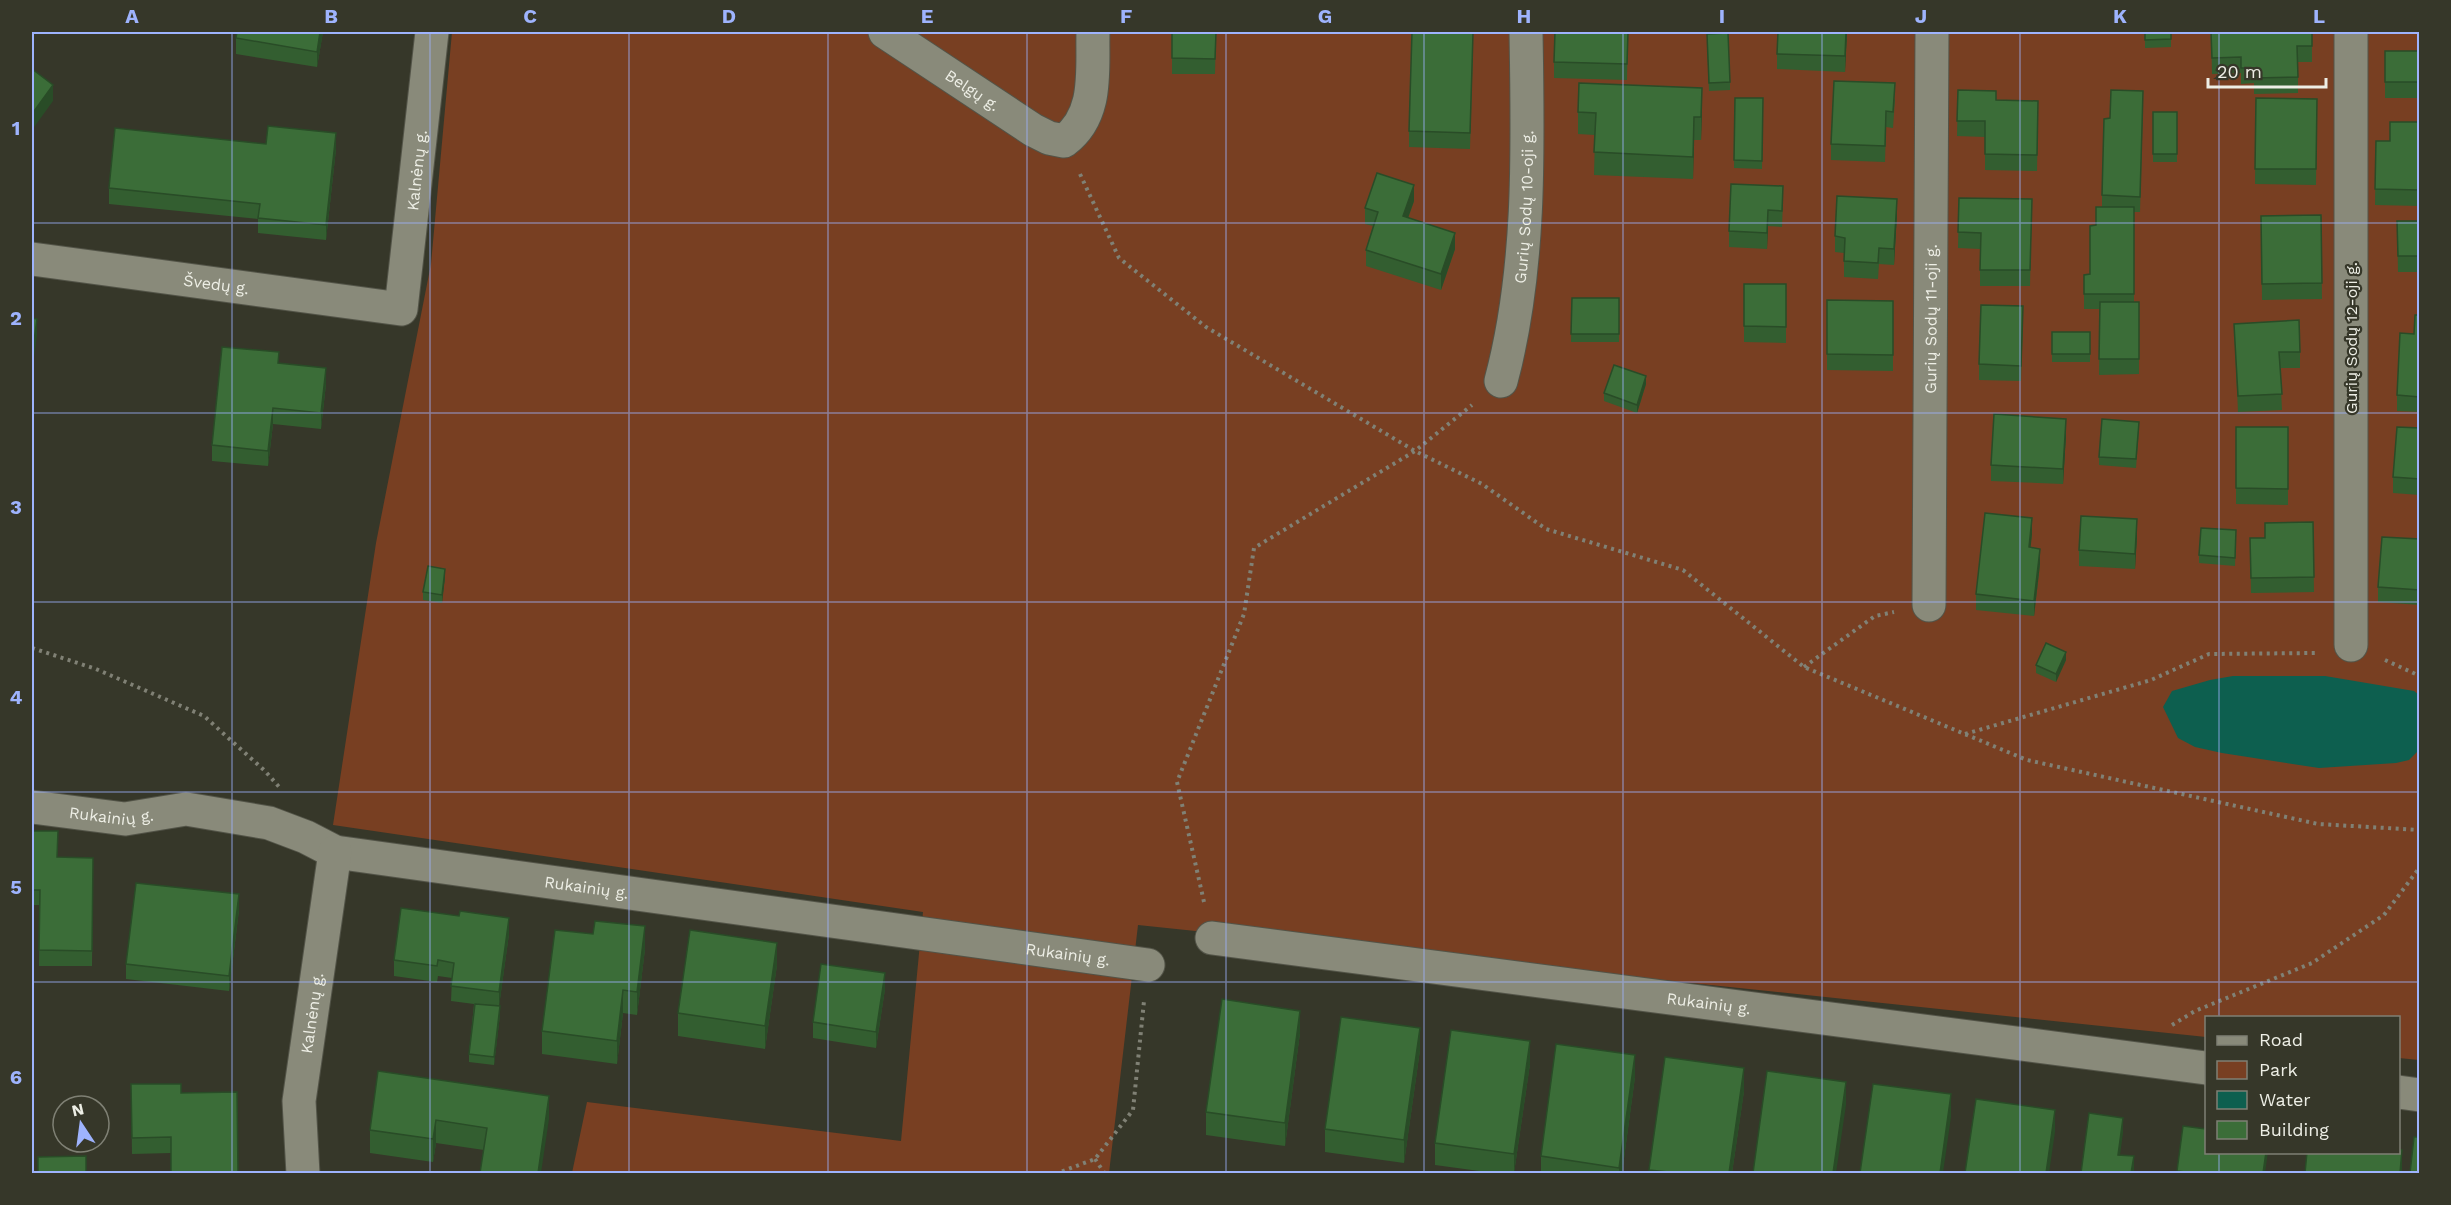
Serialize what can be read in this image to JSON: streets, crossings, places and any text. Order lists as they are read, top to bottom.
{
  "streets": {
    "street": [
      "Belgų g.",
      "Kalnėnų g.",
      "Gurių Sodų 10-oji g.",
      "Švedų g.",
      "Gurių Sodų 11-oji g.",
      "Gurių Sodų 12-oji g.",
      "Rukainių g."
    ]
  },
  "crossings": [
    ["Kalnėnų g.", "Švedų g."],
    ["Kalnėnų g.", "Rukainių g."]
  ],
  "legend": [
    "Road",
    "Park",
    "Water",
    "Building"
  ],
  "scale_bar": "20 m",
  "north": "top",
  "grid": {
    "columns": [
      "A",
      "B",
      "C",
      "D",
      "E",
      "F",
      "G",
      "H",
      "I",
      "J",
      "K",
      "L"
    ],
    "rows": [
      "1",
      "2",
      "3",
      "4",
      "5",
      "6"
    ]
  }
}
